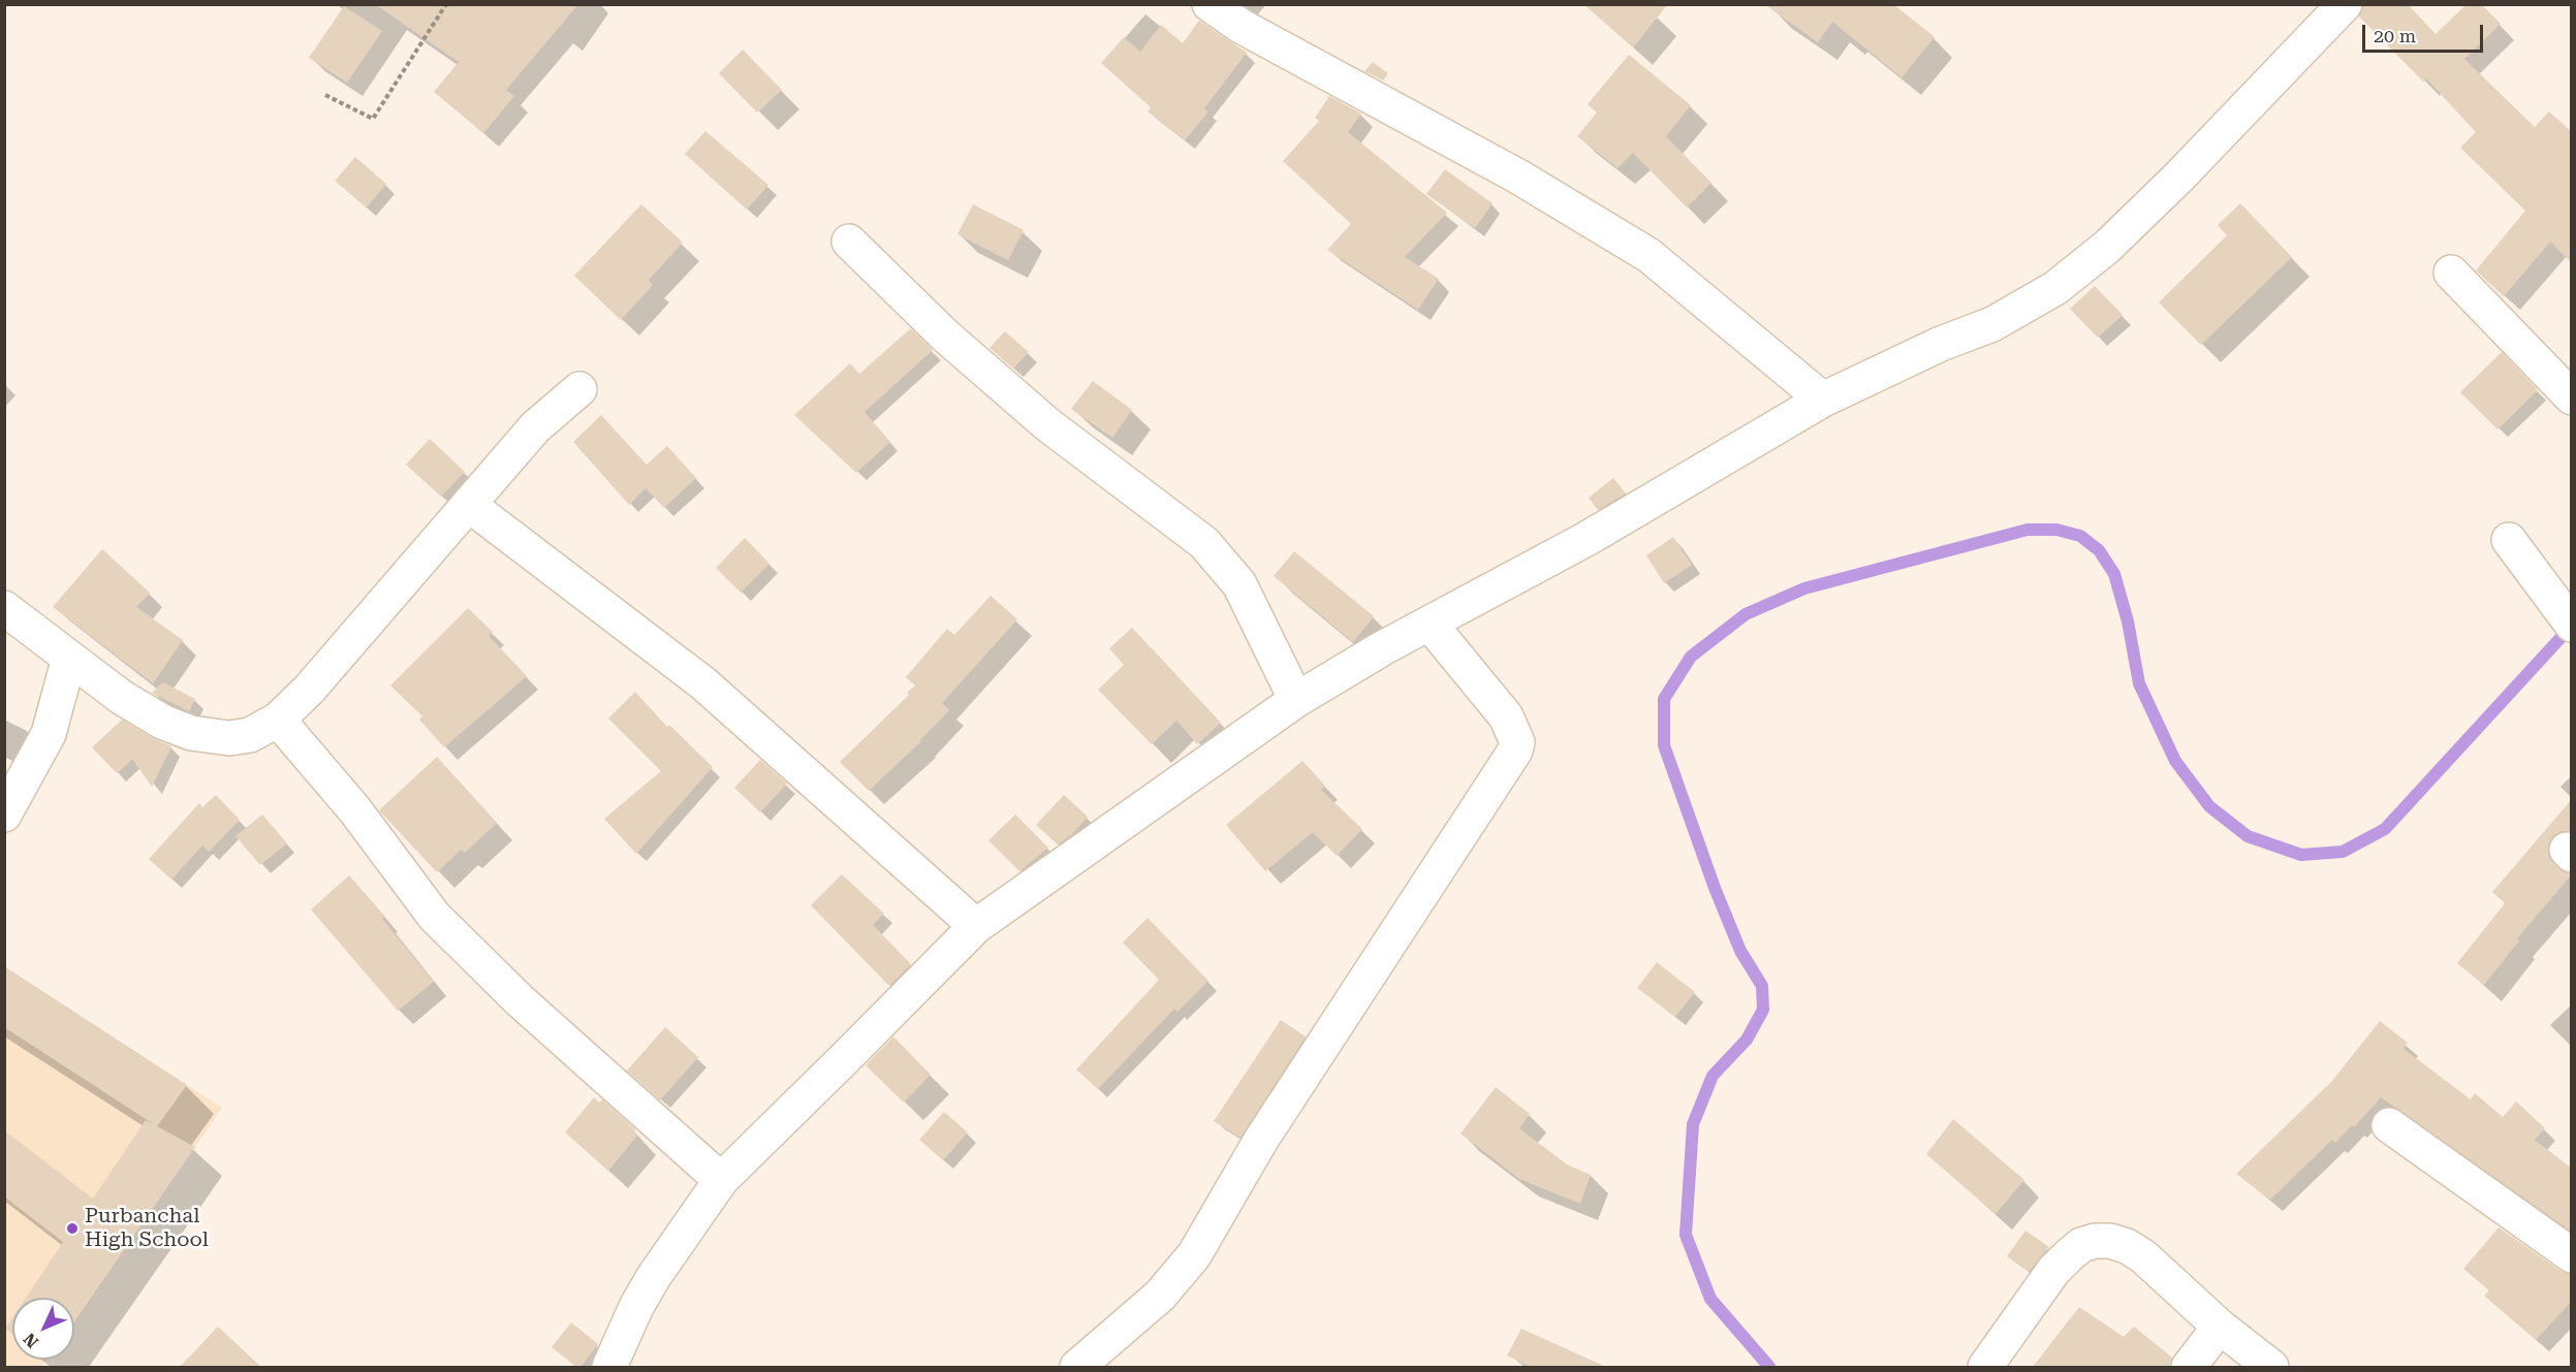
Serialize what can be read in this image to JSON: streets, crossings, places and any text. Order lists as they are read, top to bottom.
{
  "places": ["Purbanchal High School"],
  "scale_bar": "20 m",
  "north": "bottom left"
}
